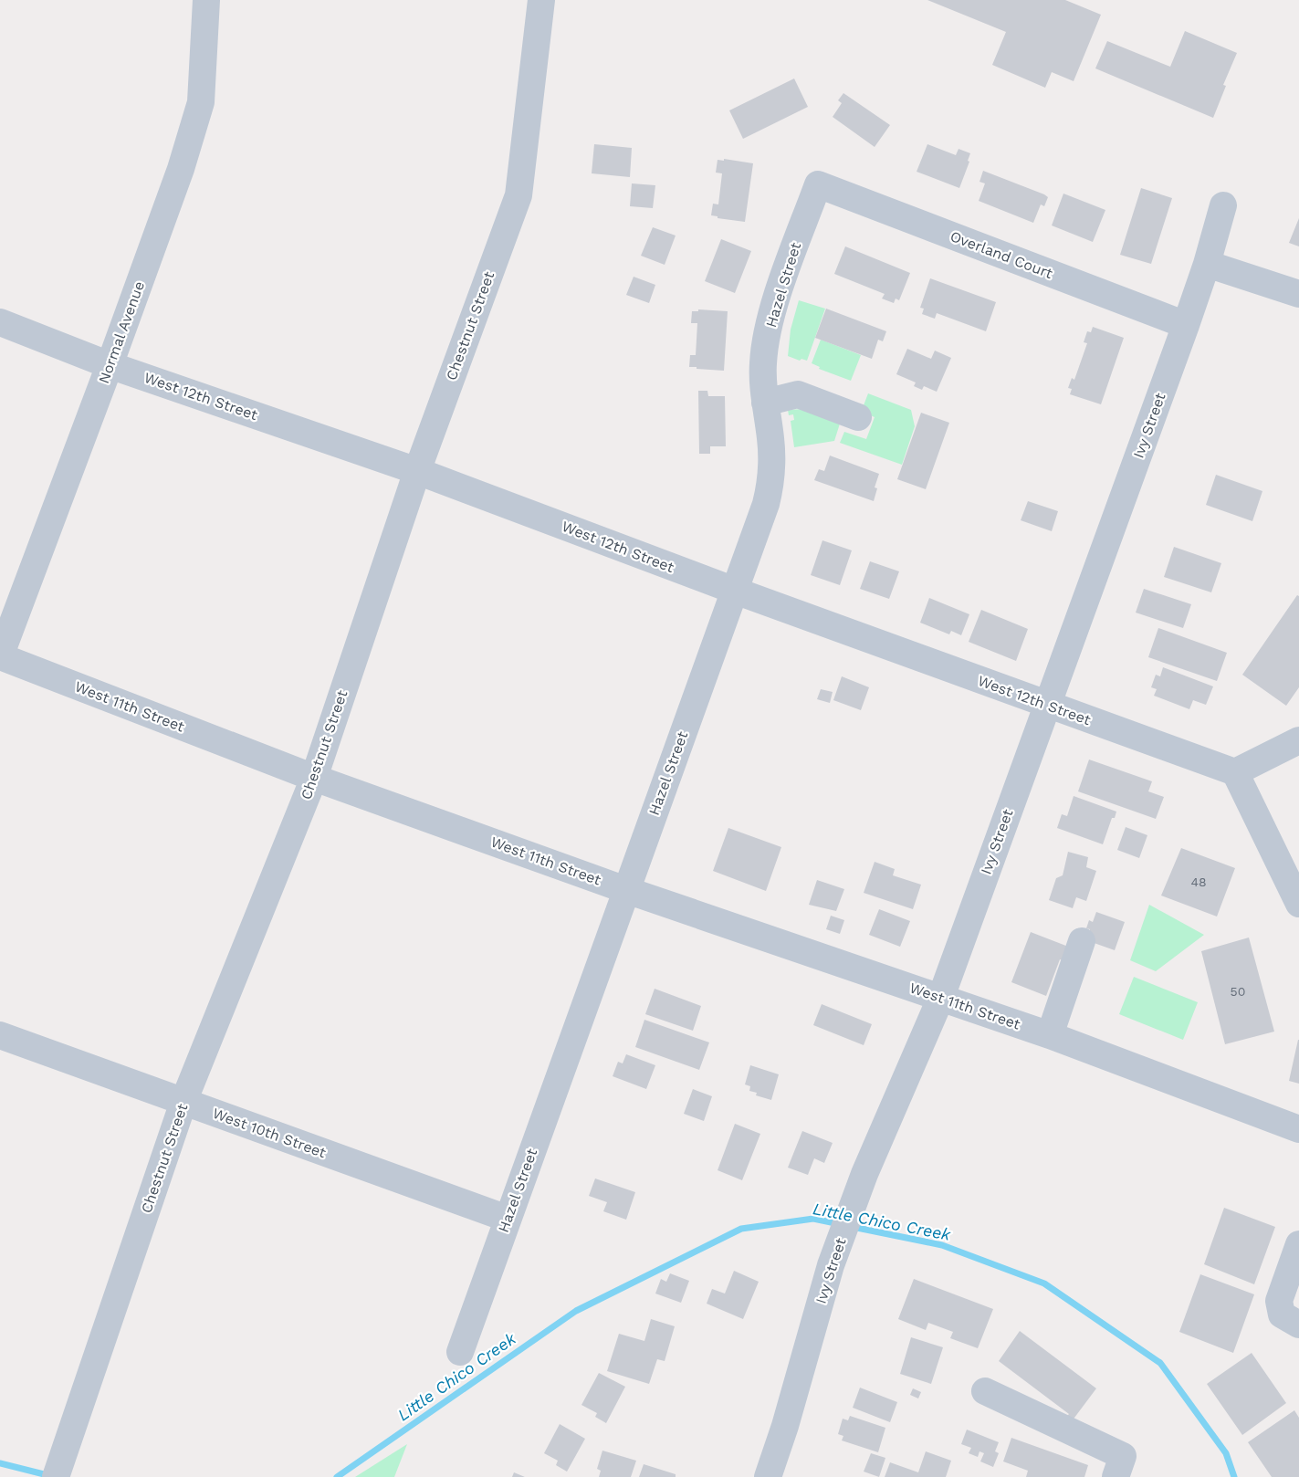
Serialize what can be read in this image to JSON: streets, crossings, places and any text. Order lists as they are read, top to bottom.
{
  "streets": {
    "street": [
      "Overland Court",
      "Hazel Street",
      "Chestnut Street",
      "Normal Avenue",
      "West 12th Street",
      "Ivy Street",
      "West 11th Street",
      "West 10th Street"
    ]
  },
  "crossings": [
    ["Overland Court", "Hazel Street"],
    ["Overland Court", "Ivy Street"],
    ["Hazel Street", "West 12th Street"],
    ["Hazel Street", "West 11th Street"],
    ["Hazel Street", "West 10th Street"],
    ["Chestnut Street", "West 12th Street"],
    ["Chestnut Street", "West 11th Street"],
    ["Chestnut Street", "West 10th Street"],
    ["Normal Avenue", "West 12th Street"],
    ["Normal Avenue", "West 11th Street"],
    ["West 12th Street", "Ivy Street"],
    ["Ivy Street", "West 11th Street"]
  ],
  "water": ["Little Chico Creek"],
  "house_numbers": ["48", "50"]
}
